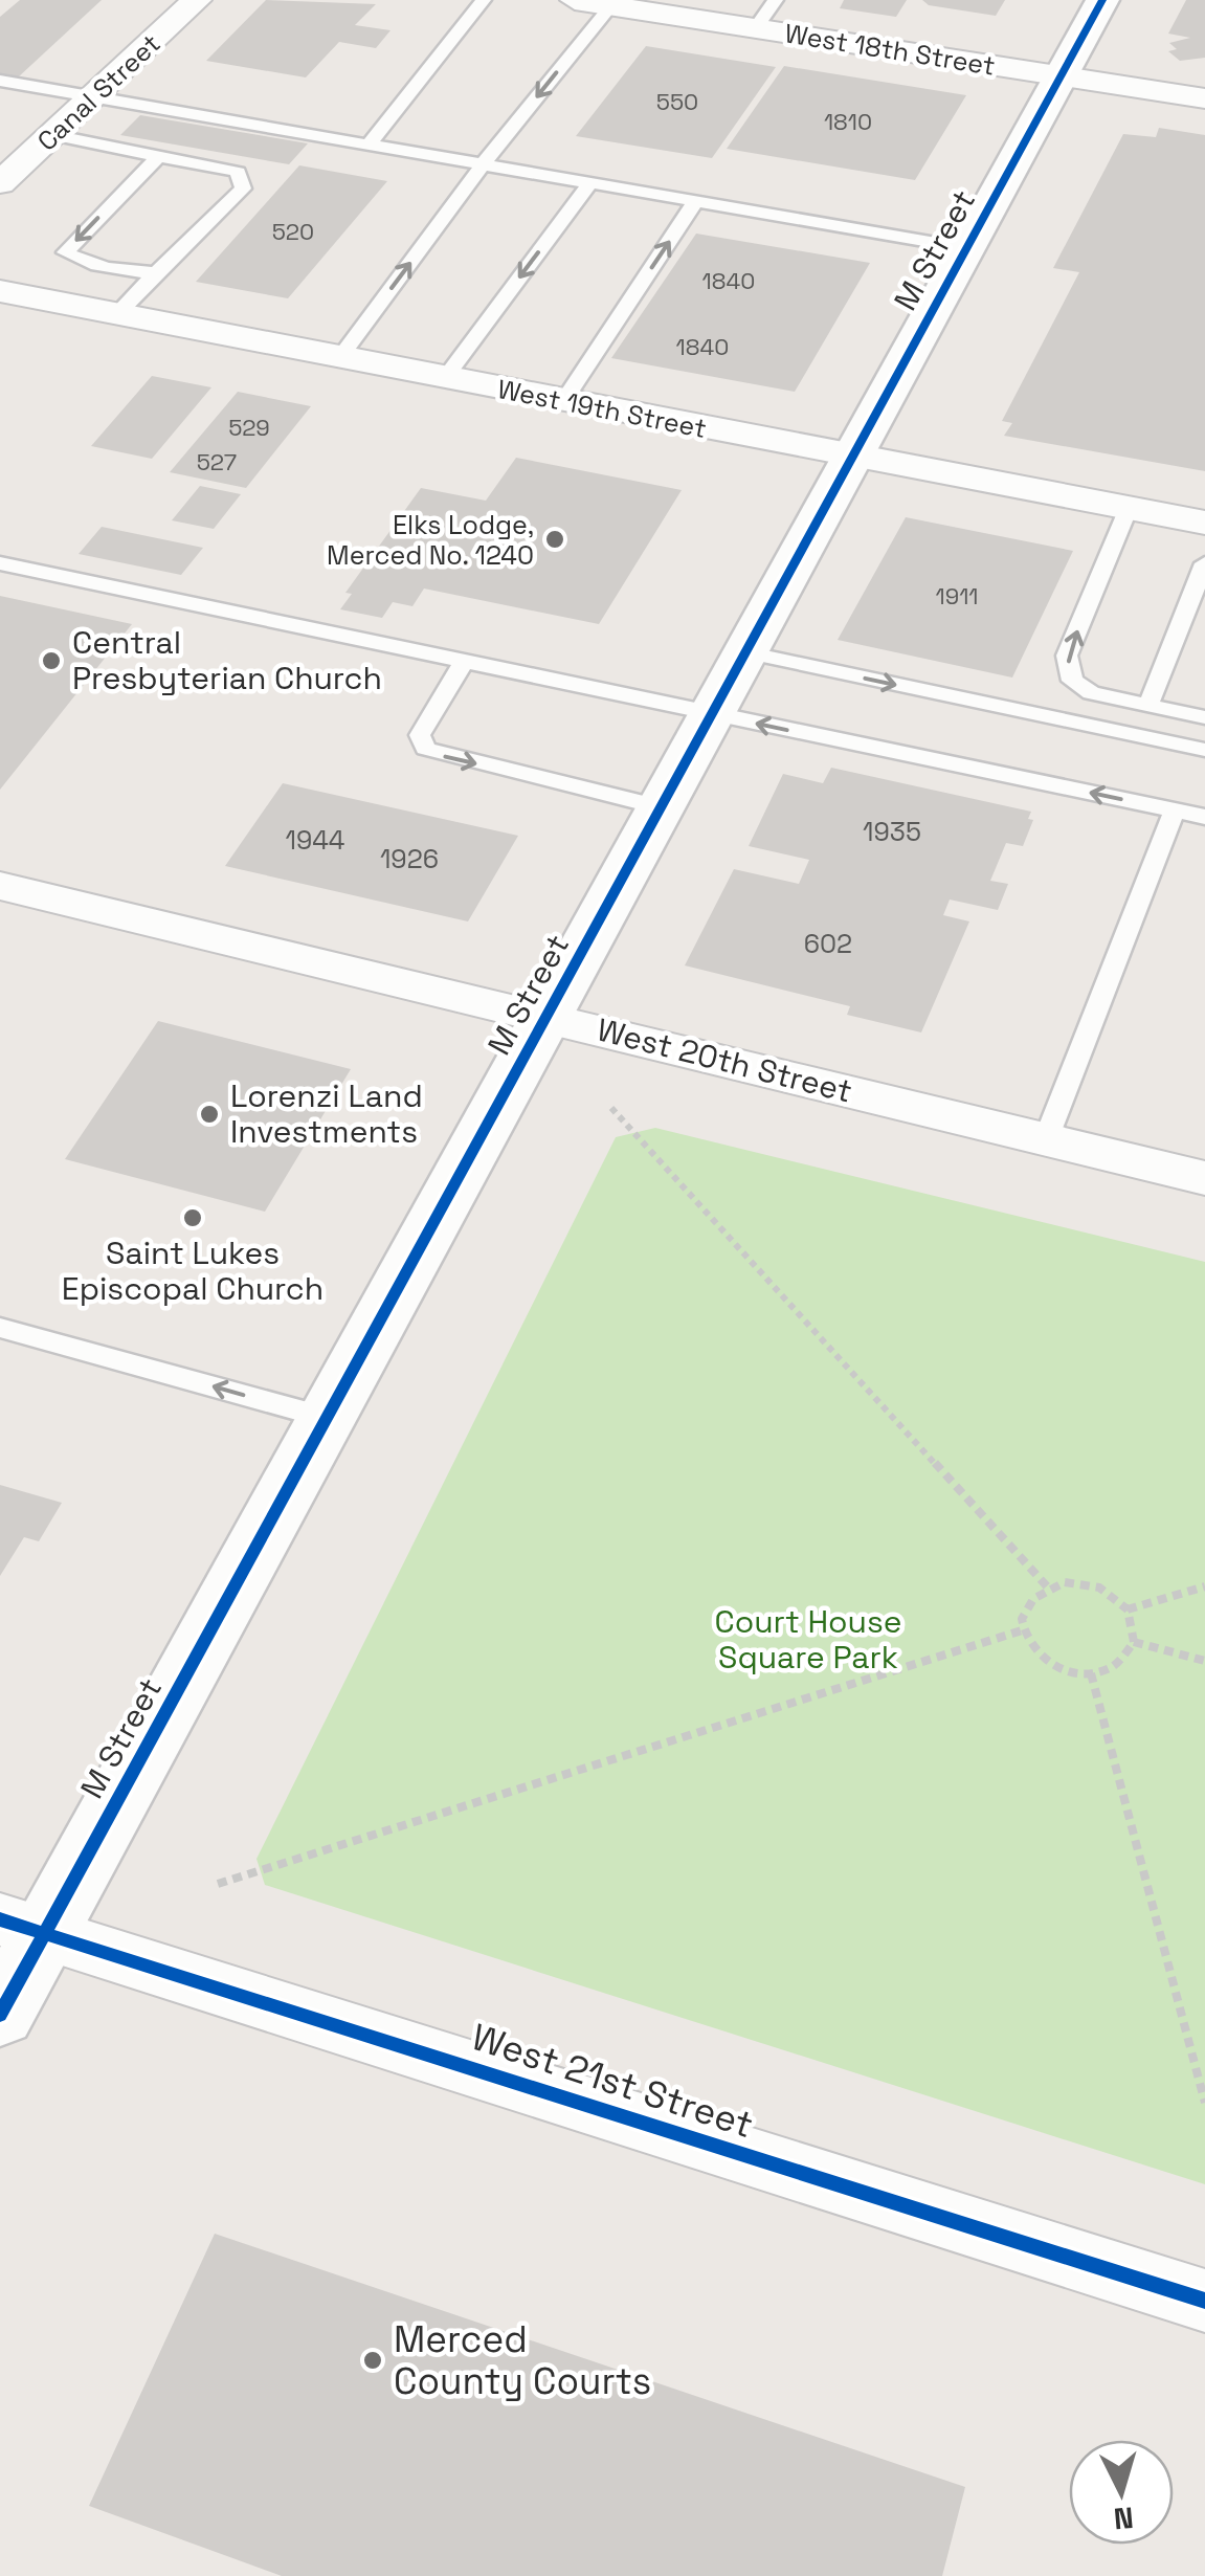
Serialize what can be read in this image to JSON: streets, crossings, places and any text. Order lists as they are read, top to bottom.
{
  "streets": {
    "street": [
      "West 18th Street",
      "Canal Street",
      "M Street",
      "West 19th Street",
      "West 20th Street",
      "West 21st Street"
    ]
  },
  "crossings": [
    ["West 18th Street", "M Street"],
    ["M Street", "West 19th Street"],
    ["M Street", "West 20th Street"],
    ["M Street", "West 21st Street"]
  ],
  "parks": ["Court House Square Park"],
  "places": [
    "Elks Lodge, Merced No. 1240",
    "Central Presbyterian Church",
    "Lorenzi Land Investments",
    "Saint Lukes Episcopal Church",
    "Merced County Courts"
  ],
  "house_numbers": [
    "550",
    "1810",
    "520",
    "1840",
    "1840",
    "529",
    "527",
    "1911",
    "1935",
    "1944",
    "1926",
    "602"
  ],
  "north": "bottom"
}
